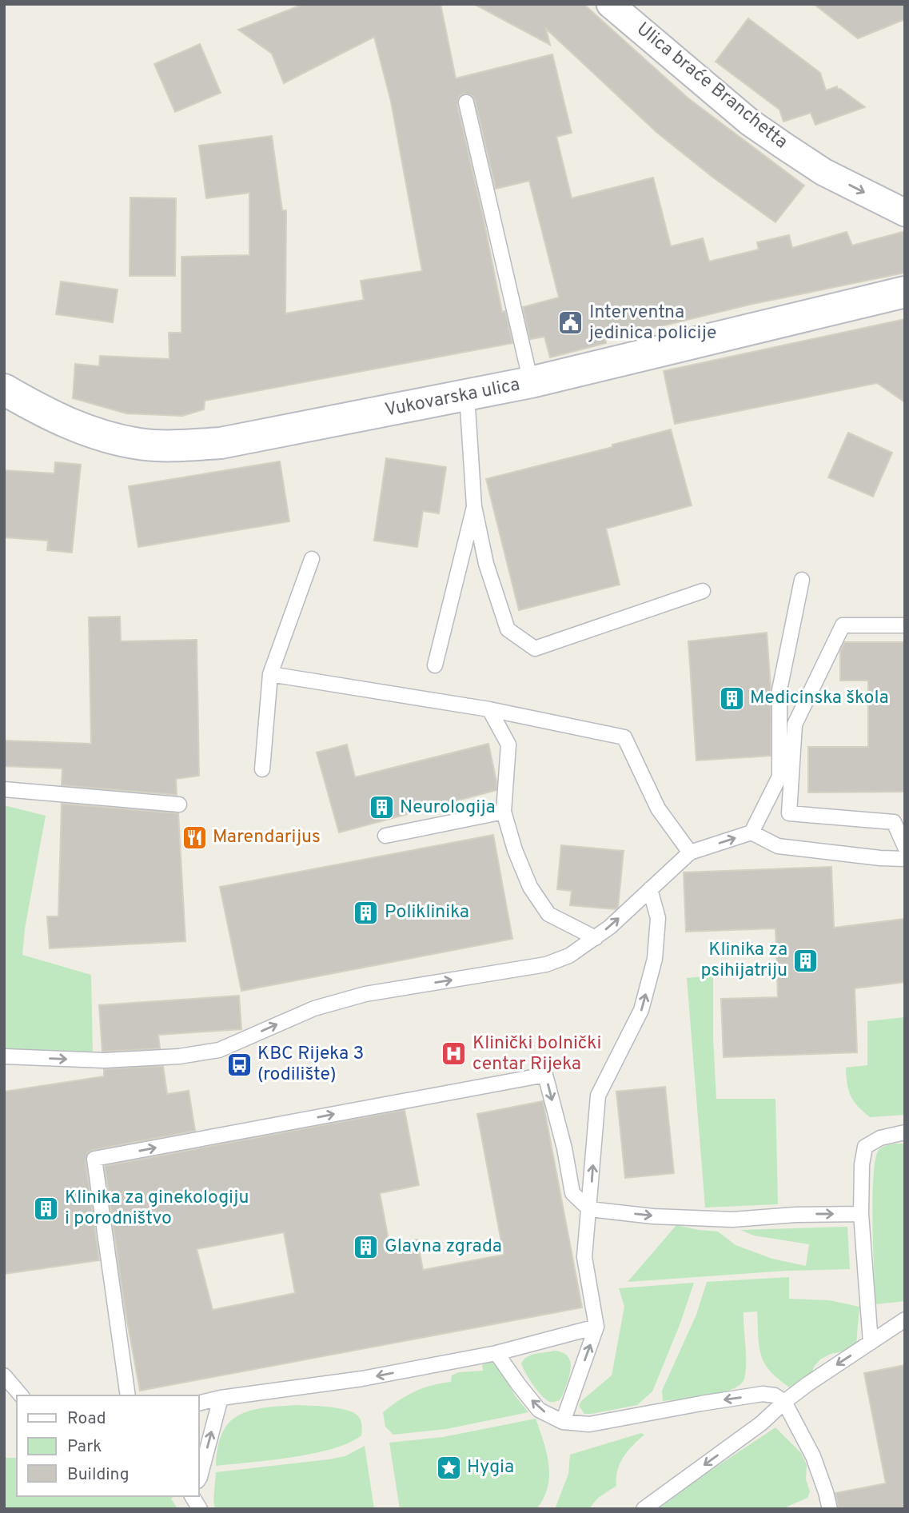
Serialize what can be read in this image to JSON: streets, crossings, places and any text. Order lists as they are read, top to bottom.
{
  "streets": {
    "main road": ["Vukovarska ulica"],
    "street": ["Ulica braće Branchetta"]
  },
  "one_way": ["Ulica braće Branchetta"],
  "places": {
    "public building": ["Interventna jedinica policije"],
    "building": [
      "Medicinska škola",
      "Neurologija",
      "Poliklinika",
      "Klinika za psihijatriju",
      "Klinika za ginekologiju i porodništvo",
      "Glavna zgrada"
    ],
    "restaurant": ["Marendarijus"],
    "hospital": ["Klinički bolnički centar Rijeka"],
    "bus stop": ["KBC Rijeka 3 (rodilište)"],
    "place": ["Hygia"]
  },
  "legend": ["Road", "Park", "Building"]
}
